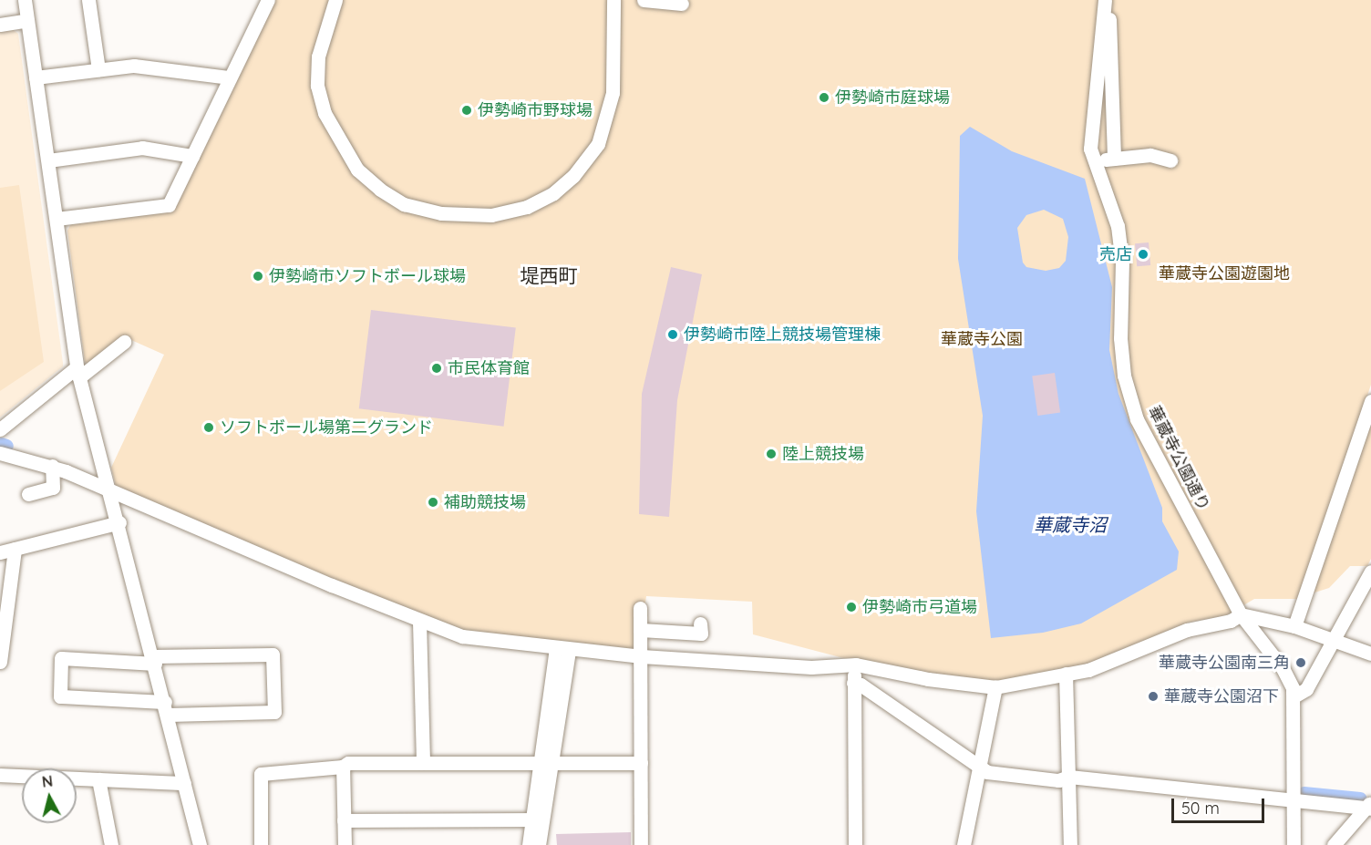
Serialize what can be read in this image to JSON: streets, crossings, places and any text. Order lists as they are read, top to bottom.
{
  "streets": {
    "street": ["華蔵寺公園通り"]
  },
  "districts": ["堤西町"],
  "water": ["華蔵寺沼"],
  "parks": ["華蔵寺公園遊園地", "華蔵寺公園"],
  "places": [
    "伊勢崎市庭球場",
    "伊勢崎市野球場",
    "売店",
    "伊勢崎市ソフトボール球場",
    "伊勢崎市陸上競技場管理棟",
    "市民体育館",
    "ソフトボール場第二グランド",
    "陸上競技場",
    "補助競技場",
    "伊勢崎市弓道場",
    "華蔵寺公園南三角",
    "華蔵寺公園沼下"
  ],
  "scale_bar": "50 m",
  "north": "top"
}
